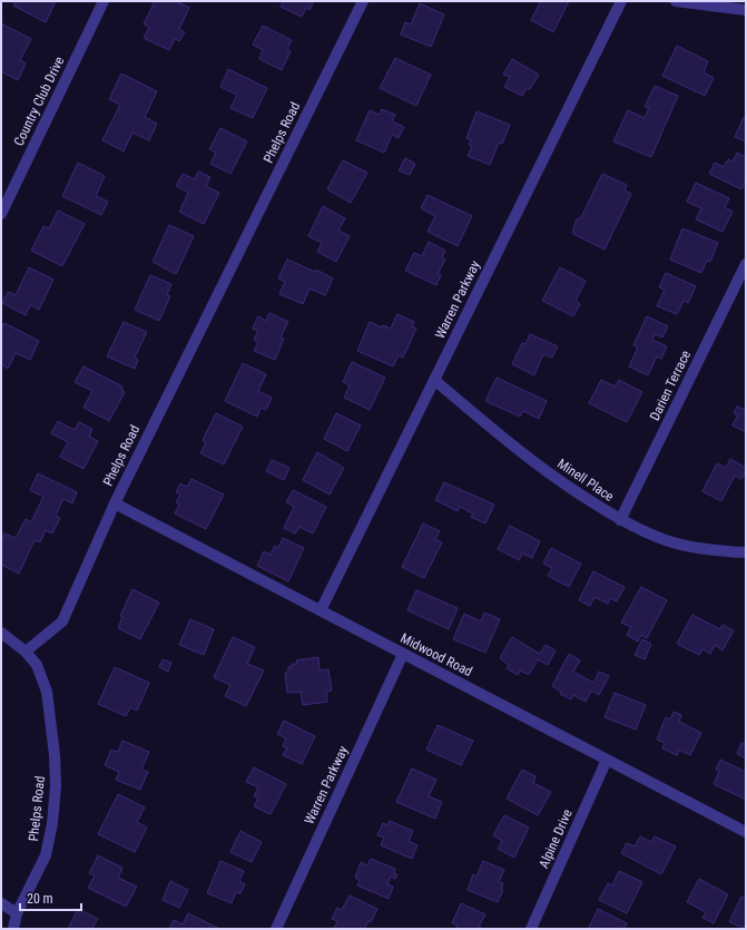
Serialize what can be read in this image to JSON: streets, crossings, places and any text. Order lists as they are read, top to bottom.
{
  "streets": {
    "street": [
      "Country Club Drive",
      "Phelps Road",
      "Warren Parkway",
      "Darien Terrace",
      "Minell Place",
      "Midwood Road",
      "Alpine Drive"
    ]
  },
  "crossings": [
    ["Phelps Road", "Midwood Road"],
    ["Warren Parkway", "Minell Place"],
    ["Warren Parkway", "Midwood Road"],
    ["Darien Terrace", "Minell Place"],
    ["Midwood Road", "Alpine Drive"]
  ],
  "scale_bar": "20 m"
}
